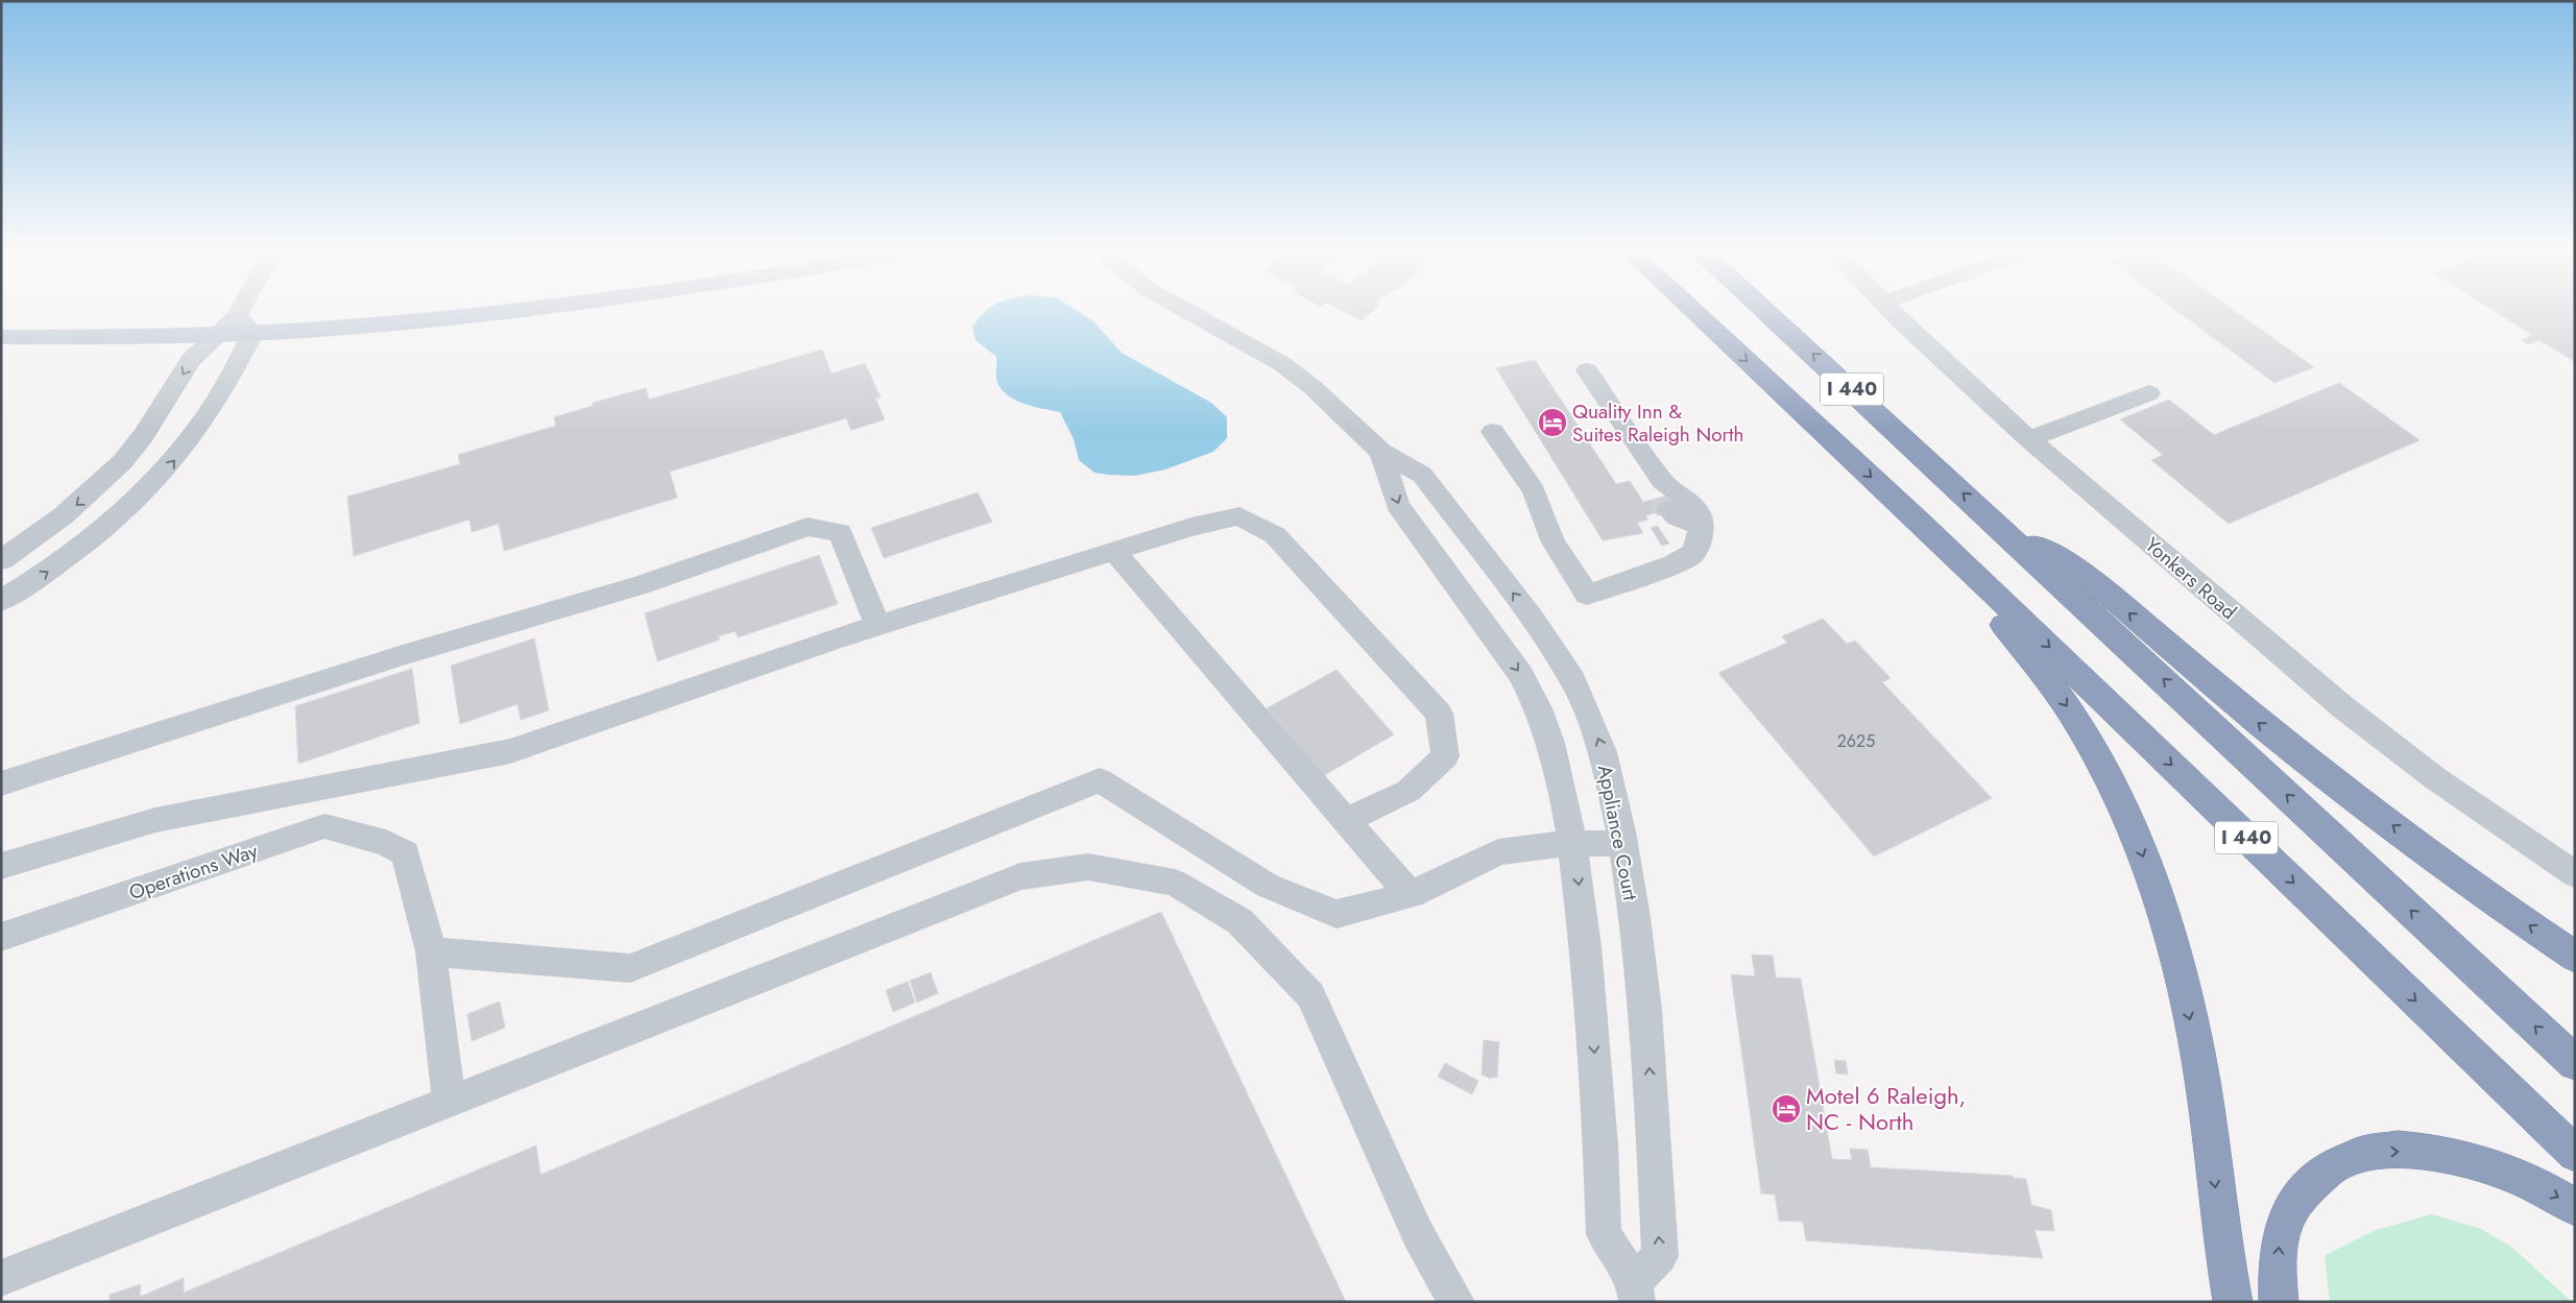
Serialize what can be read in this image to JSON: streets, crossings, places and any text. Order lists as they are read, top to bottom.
{
  "streets": {
    "highway": ["I 440"],
    "street": ["Yonkers Road", "Appliance Court", "Operations Way"]
  },
  "places": {
    "hotel": ["Quality Inn & Suites Raleigh North", "Motel 6 Raleigh, NC - North"]
  },
  "house_numbers": ["2625"]
}
